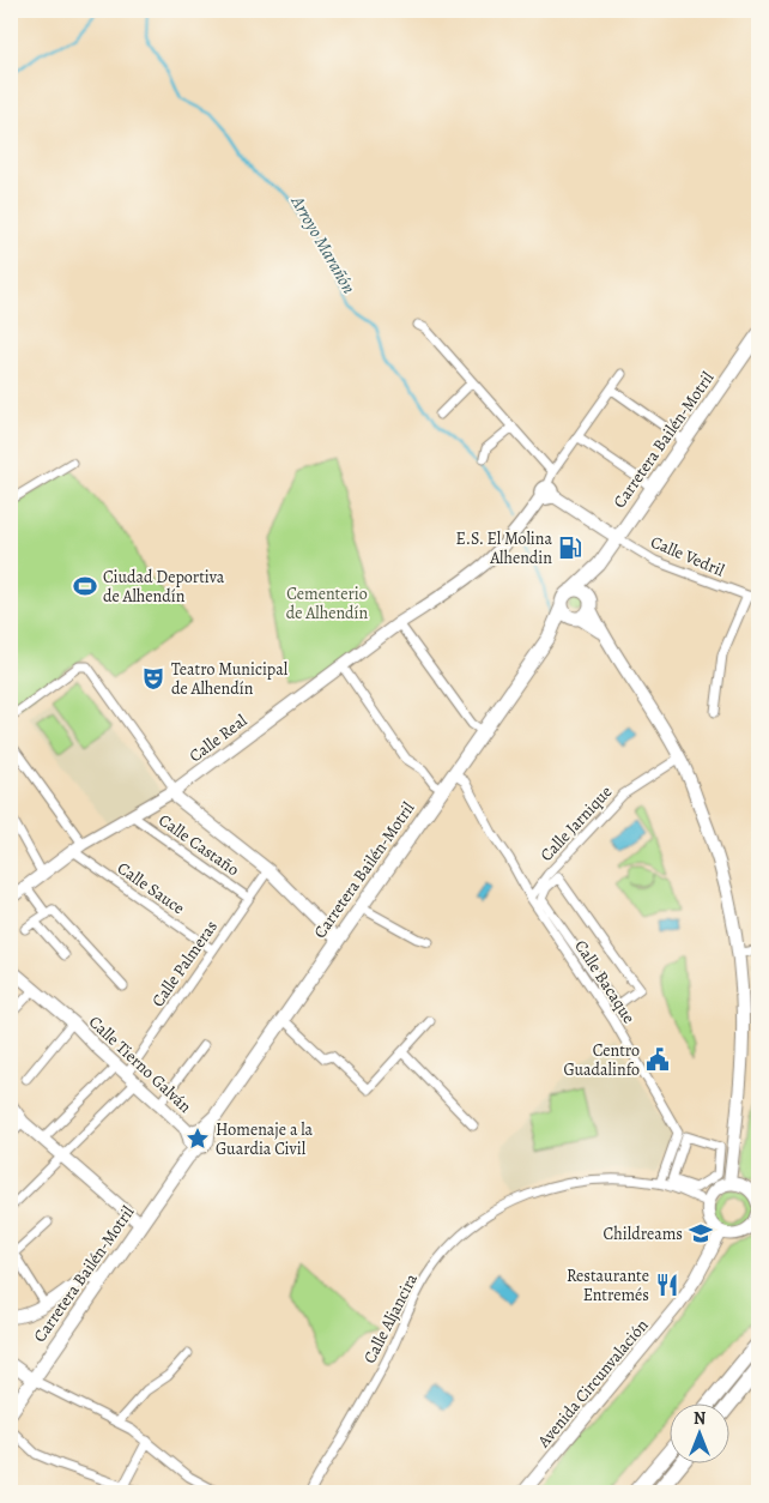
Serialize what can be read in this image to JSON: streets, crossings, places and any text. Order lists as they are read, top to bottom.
{
  "streets": {
    "main road": ["Carretera Bailén-Motril"],
    "street": [
      "Calle Vedril",
      "Calle Real",
      "Calle Jarnique",
      "Calle Castaño",
      "Calle Sauce",
      "Calle Palmeras",
      "Calle Bacaque",
      "Calle Tierno Galván",
      "Calle Aljancira",
      "Avenida Circunvalación"
    ]
  },
  "crossings": [
    ["Carretera Bailén-Motril", "Calle Vedril"],
    ["Carretera Bailén-Motril", "Calle Bacaque"],
    ["Carretera Bailén-Motril", "Calle Tierno Galván"],
    ["Calle Real", "Calle Castaño"],
    ["Calle Real", "Calle Sauce"],
    ["Calle Jarnique", "Calle Bacaque"],
    ["Calle Castaño", "Calle Palmeras"],
    ["Calle Sauce", "Calle Palmeras"],
    ["Calle Palmeras", "Calle Tierno Galván"],
    ["Calle Bacaque", "Calle Aljancira"]
  ],
  "water": ["Arroyo Marañón"],
  "parks": ["Cementerio de Alhendín"],
  "places": {
    "fuel station": ["E.S. El Molina Alhendin"],
    "sports": ["Ciudad Deportiva de Alhendín"],
    "theatre": ["Teatro Municipal de Alhendín"],
    "public building": ["Centro Guadalinfo"],
    "place": ["Homenaje a la Guardia Civil"],
    "school or university": ["Childreams"],
    "restaurant": ["Restaurante Entremés"]
  },
  "north": "top"
}
